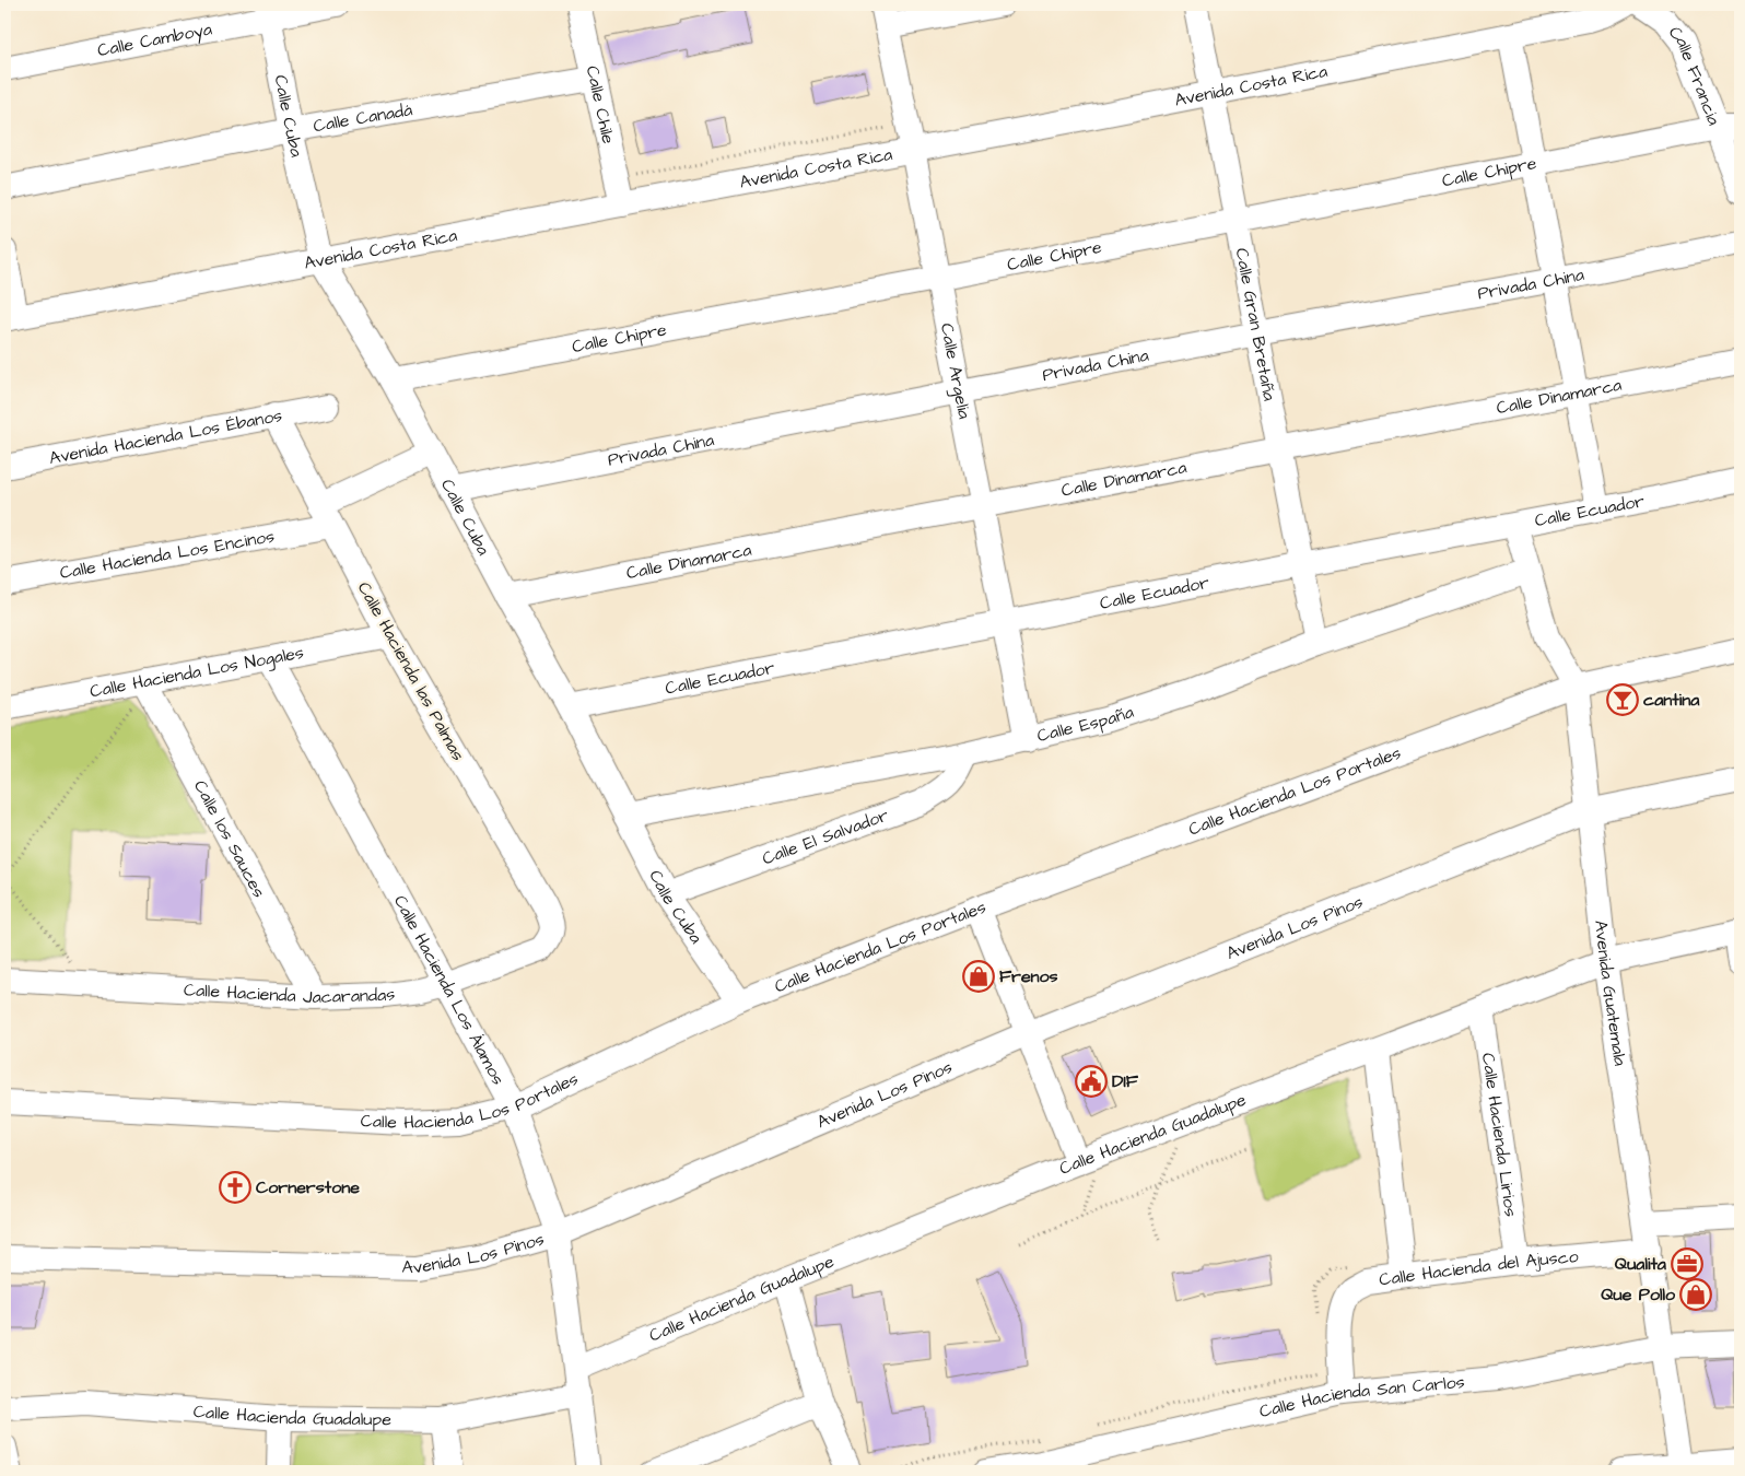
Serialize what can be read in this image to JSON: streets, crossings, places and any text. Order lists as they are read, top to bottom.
{
  "streets": {
    "street": [
      "Calle Camboya",
      "Calle Francia",
      "Avenida Costa Rica",
      "Calle Chile",
      "Calle Cuba",
      "Calle Canadá",
      "Calle Chipre",
      "Privada China",
      "Calle Gran Bretaña",
      "Calle Argelia",
      "Calle Dinamarca",
      "Avenida Hacienda Los Ébanos",
      "Calle Ecuador",
      "Calle Hacienda Los Encinos",
      "Calle Hacienda las Palmas",
      "Calle Hacienda Los Nogales",
      "Calle España",
      "Calle Hacienda Los Portales",
      "Calle El Salvador",
      "Calle los Sauces",
      "Avenida Los Pinos",
      "Calle Hacienda Jacarandas",
      "Calle Hacienda Los Álamos",
      "Avenida Guatemala",
      "Calle Hacienda Guadalupe",
      "Calle Hacienda Lirios",
      "Calle Hacienda del Ajusco",
      "Calle Hacienda San Carlos"
    ]
  },
  "crossings": [
    ["Calle Camboya", "Calle Cuba"],
    ["Calle Francia", "Calle Chipre"],
    ["Avenida Costa Rica", "Calle Chile"],
    ["Avenida Costa Rica", "Calle Cuba"],
    ["Avenida Costa Rica", "Calle Gran Bretaña"],
    ["Avenida Costa Rica", "Calle Argelia"],
    ["Calle Chile", "Calle Canadá"],
    ["Calle Cuba", "Calle Canadá"],
    ["Calle Cuba", "Calle Chipre"],
    ["Calle Cuba", "Privada China"],
    ["Calle Cuba", "Calle Dinamarca"],
    ["Calle Cuba", "Calle Ecuador"],
    ["Calle Cuba", "Calle Hacienda Los Encinos"],
    ["Calle Cuba", "Calle España"],
    ["Calle Cuba", "Calle Hacienda Los Portales"],
    ["Calle Cuba", "Calle El Salvador"],
    ["Calle Chipre", "Calle Gran Bretaña"],
    ["Calle Chipre", "Calle Argelia"],
    ["Privada China", "Calle Gran Bretaña"],
    ["Privada China", "Calle Argelia"],
    ["Calle Gran Bretaña", "Calle Dinamarca"],
    ["Calle Gran Bretaña", "Calle Ecuador"],
    ["Calle Gran Bretaña", "Calle España"],
    ["Calle Argelia", "Calle Dinamarca"],
    ["Calle Argelia", "Calle Ecuador"],
    ["Calle Argelia", "Calle España"],
    ["Avenida Hacienda Los Ébanos", "Calle Hacienda las Palmas"],
    ["Calle Ecuador", "Avenida Guatemala"],
    ["Calle Hacienda Los Encinos", "Calle Hacienda las Palmas"],
    ["Calle Hacienda las Palmas", "Calle Hacienda Los Nogales"],
    ["Calle Hacienda las Palmas", "Calle Hacienda Jacarandas"],
    ["Calle Hacienda Los Nogales", "Calle los Sauces"],
    ["Calle Hacienda Los Nogales", "Calle Hacienda Los Álamos"],
    ["Calle España", "Calle El Salvador"],
    ["Calle España", "Avenida Guatemala"],
    ["Calle Hacienda Los Portales", "Calle Hacienda Los Álamos"],
    ["Calle Hacienda Los Portales", "Avenida Guatemala"],
    ["Calle los Sauces", "Calle Hacienda Jacarandas"],
    ["Avenida Los Pinos", "Calle Hacienda Los Álamos"],
    ["Avenida Los Pinos", "Avenida Guatemala"],
    ["Calle Hacienda Jacarandas", "Calle Hacienda Los Álamos"],
    ["Calle Hacienda Los Álamos", "Calle Hacienda Guadalupe"],
    ["Avenida Guatemala", "Calle Hacienda Guadalupe"],
    ["Avenida Guatemala", "Calle Hacienda del Ajusco"],
    ["Avenida Guatemala", "Calle Hacienda San Carlos"],
    ["Calle Hacienda Guadalupe", "Calle Hacienda Lirios"],
    ["Calle Hacienda Lirios", "Calle Hacienda del Ajusco"],
    ["Calle Hacienda del Ajusco", "Calle Hacienda San Carlos"]
  ],
  "places": {
    "bar": ["cantina"],
    "shop": ["Frenos", "Que Pollo"],
    "public building": ["DIF"],
    "church": ["Cornerstone"],
    "office": ["Qualita"]
  }
}
